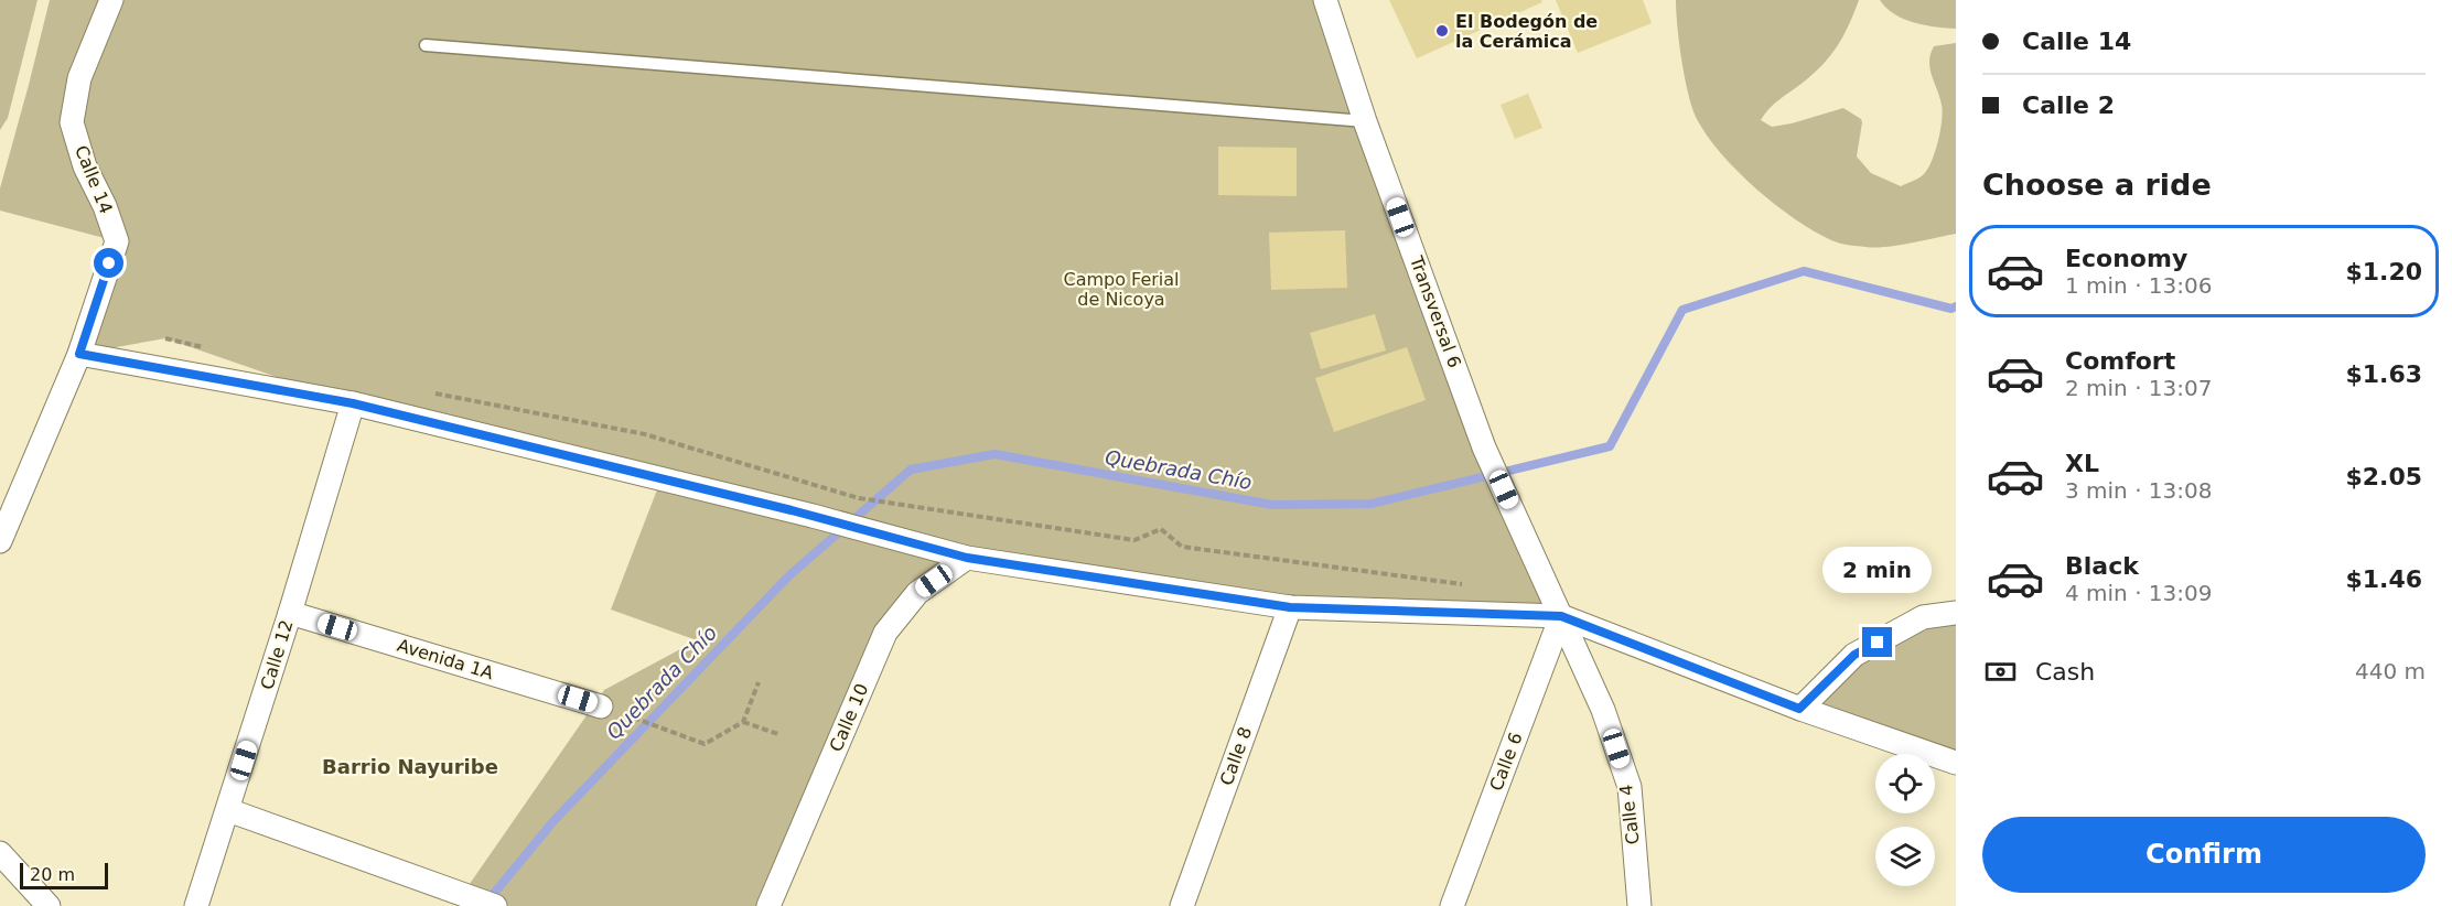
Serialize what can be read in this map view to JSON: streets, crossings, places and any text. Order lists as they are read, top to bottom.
{
  "streets": {
    "street": [
      "Calle 14",
      "Transversal 6",
      "Calle 12",
      "Avenida 1A",
      "Calle 10",
      "Calle 8",
      "Calle 6",
      "Calle 4"
    ]
  },
  "crossings": [
    ["Transversal 6", "Calle 6"],
    ["Transversal 6", "Calle 4"],
    ["Calle 12", "Avenida 1A"],
    ["Calle 6", "Calle 4"]
  ],
  "districts": ["Barrio Nayuribe"],
  "water": ["Quebrada Chío"],
  "parks": ["Campo Ferial de Nicoya"],
  "places": ["El Bodegón de la Cerámica"],
  "scale_bar": "20 m",
  "page": {
    "banner": ["Calle 14", "Calle 2"],
    "heading": "Choose a ride",
    "list": [
      {
        "name": "Economy",
        "note": "1 min · 13:06",
        "value": "$1.20"
      },
      {
        "name": "Comfort",
        "note": "2 min · 13:07",
        "value": "$1.63"
      },
      {
        "name": "XL",
        "note": "3 min · 13:08",
        "value": "$2.05"
      },
      {
        "name": "Black",
        "note": "4 min · 13:09",
        "value": "$1.46"
      }
    ],
    "bubble": "2 min",
    "pay": ["Cash", "440 m"],
    "buttons": "Confirm",
    "scale": "20 m"
  }
}
